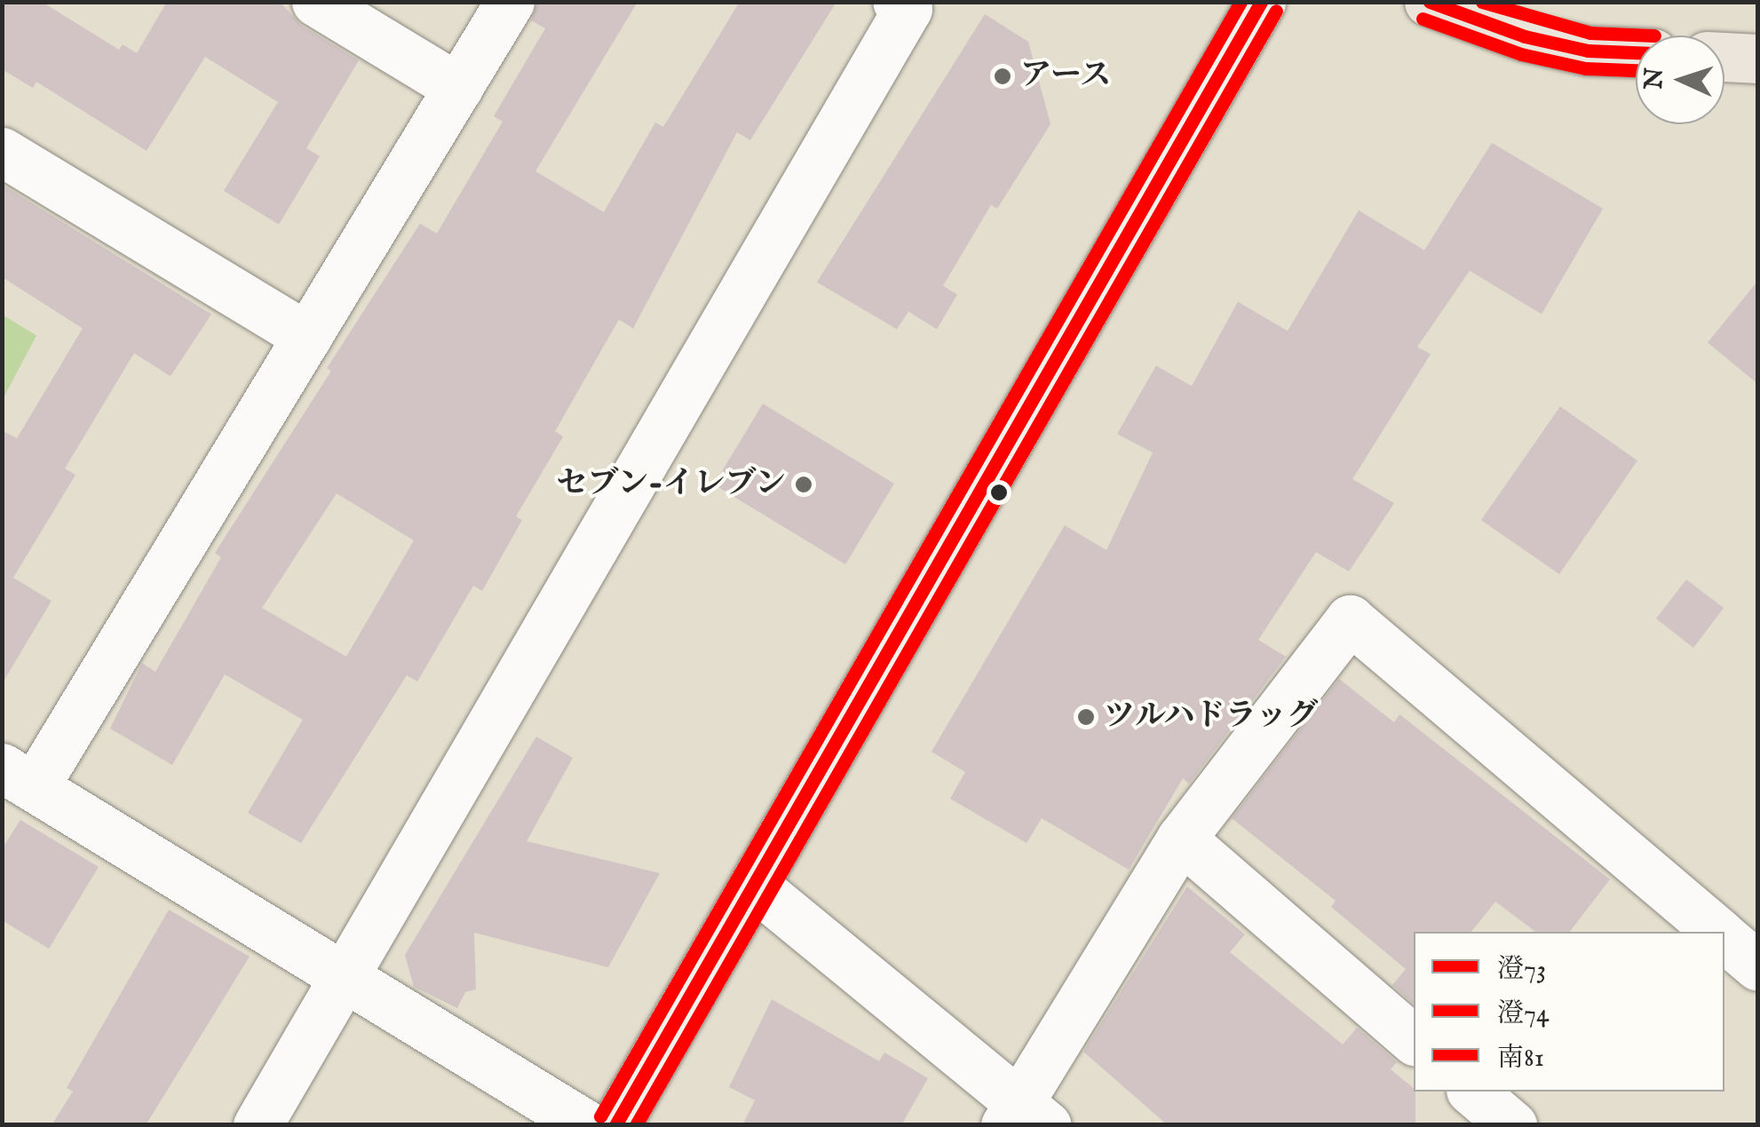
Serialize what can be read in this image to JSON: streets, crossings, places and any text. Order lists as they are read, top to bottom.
{
  "places": ["アース", "セブン-イレブン", "ツルハドラッグ"],
  "lines": ["transit line 澄73", "transit line 南81", "transit line 澄74"],
  "legend": ["澄73", "澄74", "南81"],
  "north": "left"
}
